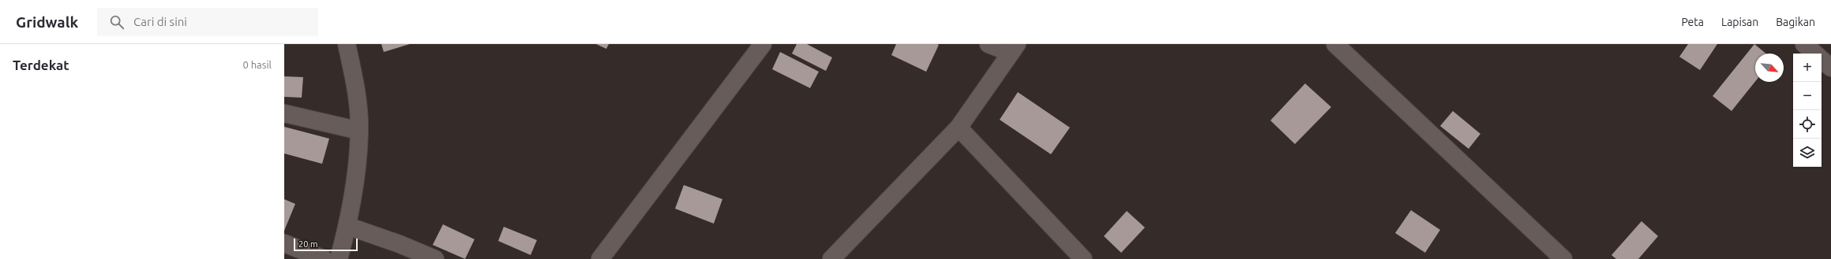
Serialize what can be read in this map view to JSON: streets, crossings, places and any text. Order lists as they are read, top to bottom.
{
  "scale_bar": "20 m",
  "north": "bottom right",
  "page": {
    "header": "Gridwalk",
    "search": "Cari di sini",
    "nav": ["Peta", "Lapisan", "Bagikan"],
    "heading": ["Terdekat", "0 hasil"],
    "map_buttons": ["+", "−"],
    "scale": "20 m"
  }
}
